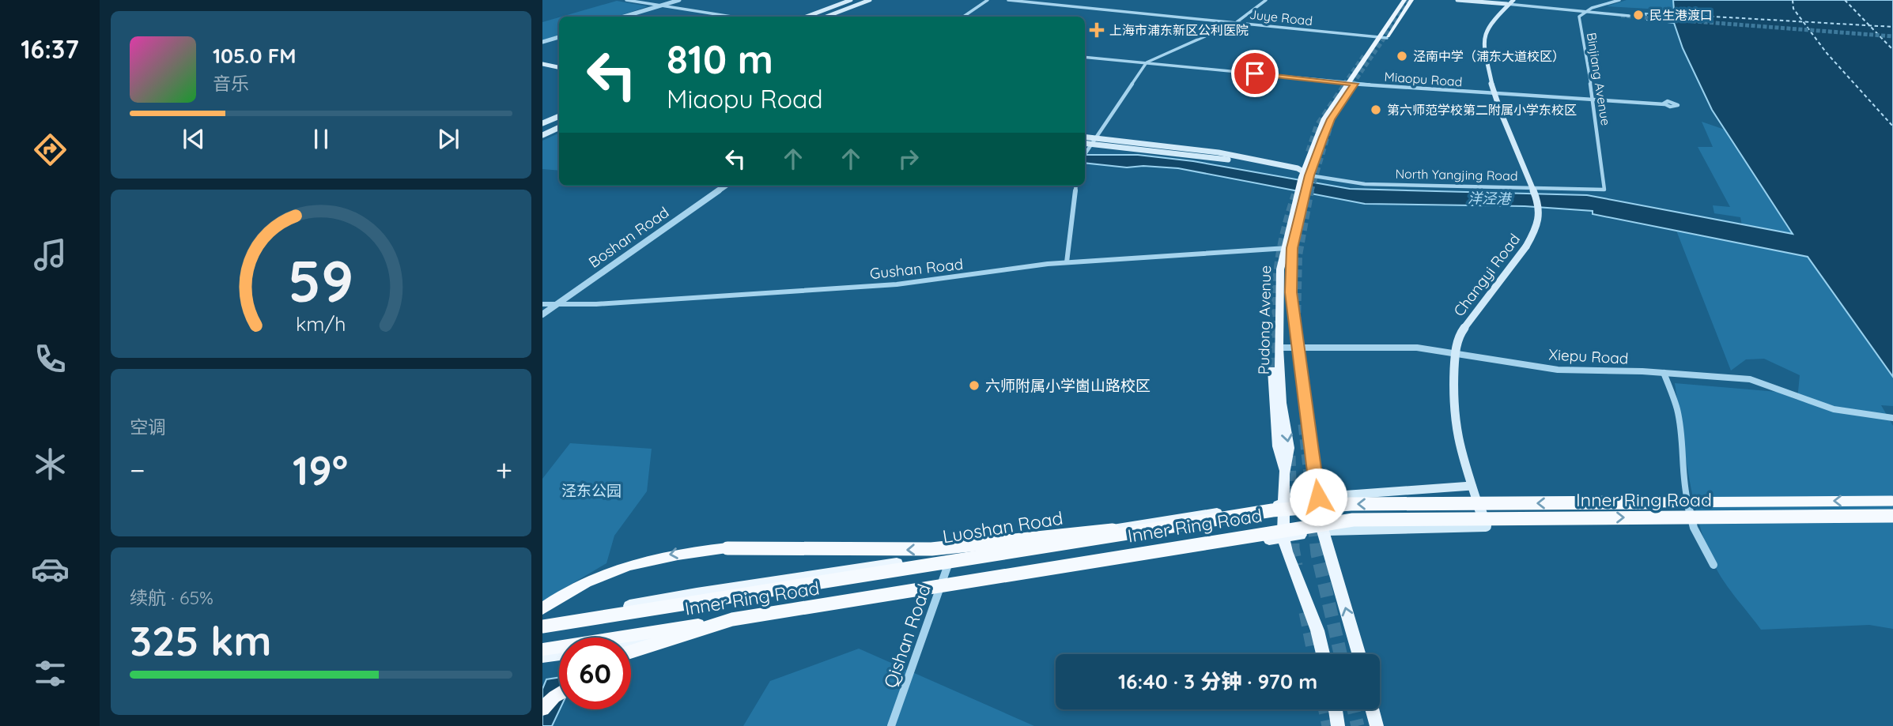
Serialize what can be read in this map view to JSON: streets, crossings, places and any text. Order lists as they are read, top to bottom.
{
  "streets": {
    "highway": ["Inner Ring Road"],
    "main road": [
      "North Yangjing Road",
      "Changyi Road",
      "Pudong Avenue",
      "Luoshan Road"
    ],
    "street": [
      "Juye Road",
      "Miaopu Road",
      "Binjiang Avenue",
      "Boshan Road",
      "Gushan Road",
      "Xiepu Road",
      "Qishan Road"
    ]
  },
  "crossings": [
    ["Juye Road", "Pudong Avenue"],
    ["Miaopu Road", "Binjiang Avenue"],
    ["Miaopu Road", "Changyi Road"],
    ["Miaopu Road", "Pudong Avenue"],
    ["Binjiang Avenue", "North Yangjing Road"],
    ["North Yangjing Road", "Pudong Avenue"],
    ["Boshan Road", "Gushan Road"],
    ["Gushan Road", "Pudong Avenue"],
    ["Changyi Road", "Pudong Avenue"],
    ["Changyi Road", "Xiepu Road"],
    ["Changyi Road", "Luoshan Road"],
    ["Pudong Avenue", "Xiepu Road"],
    ["Pudong Avenue", "Inner Ring Road"],
    ["Pudong Avenue", "Luoshan Road"],
    ["Inner Ring Road", "Luoshan Road"],
    ["Luoshan Road", "Qishan Road"]
  ],
  "water": ["洋泾港"],
  "parks": ["泾东公园"],
  "places": {
    "other": [
      "民生港渡口",
      "泾南中学（浦东大道校区）",
      "第六师范学校第二附属小学东校区",
      "六师附属小学崮山路校区"
    ],
    "health": ["上海市浦东新区公利医院"]
  },
  "page": {
    "tabs": "16:37",
    "turn": ["810 m", "Miaopu Road"],
    "song": ["105.0 FM", "音乐"],
    "tile": [
      "空调",
      ["续航 · 65%", "325 km"]
    ],
    "heat": ["−", "19°", "+"],
    "limit": "60",
    "trip": "16:40 · 3 分钟 · 970 m",
    "gauge": ["59", "km/h"]
  }
}
